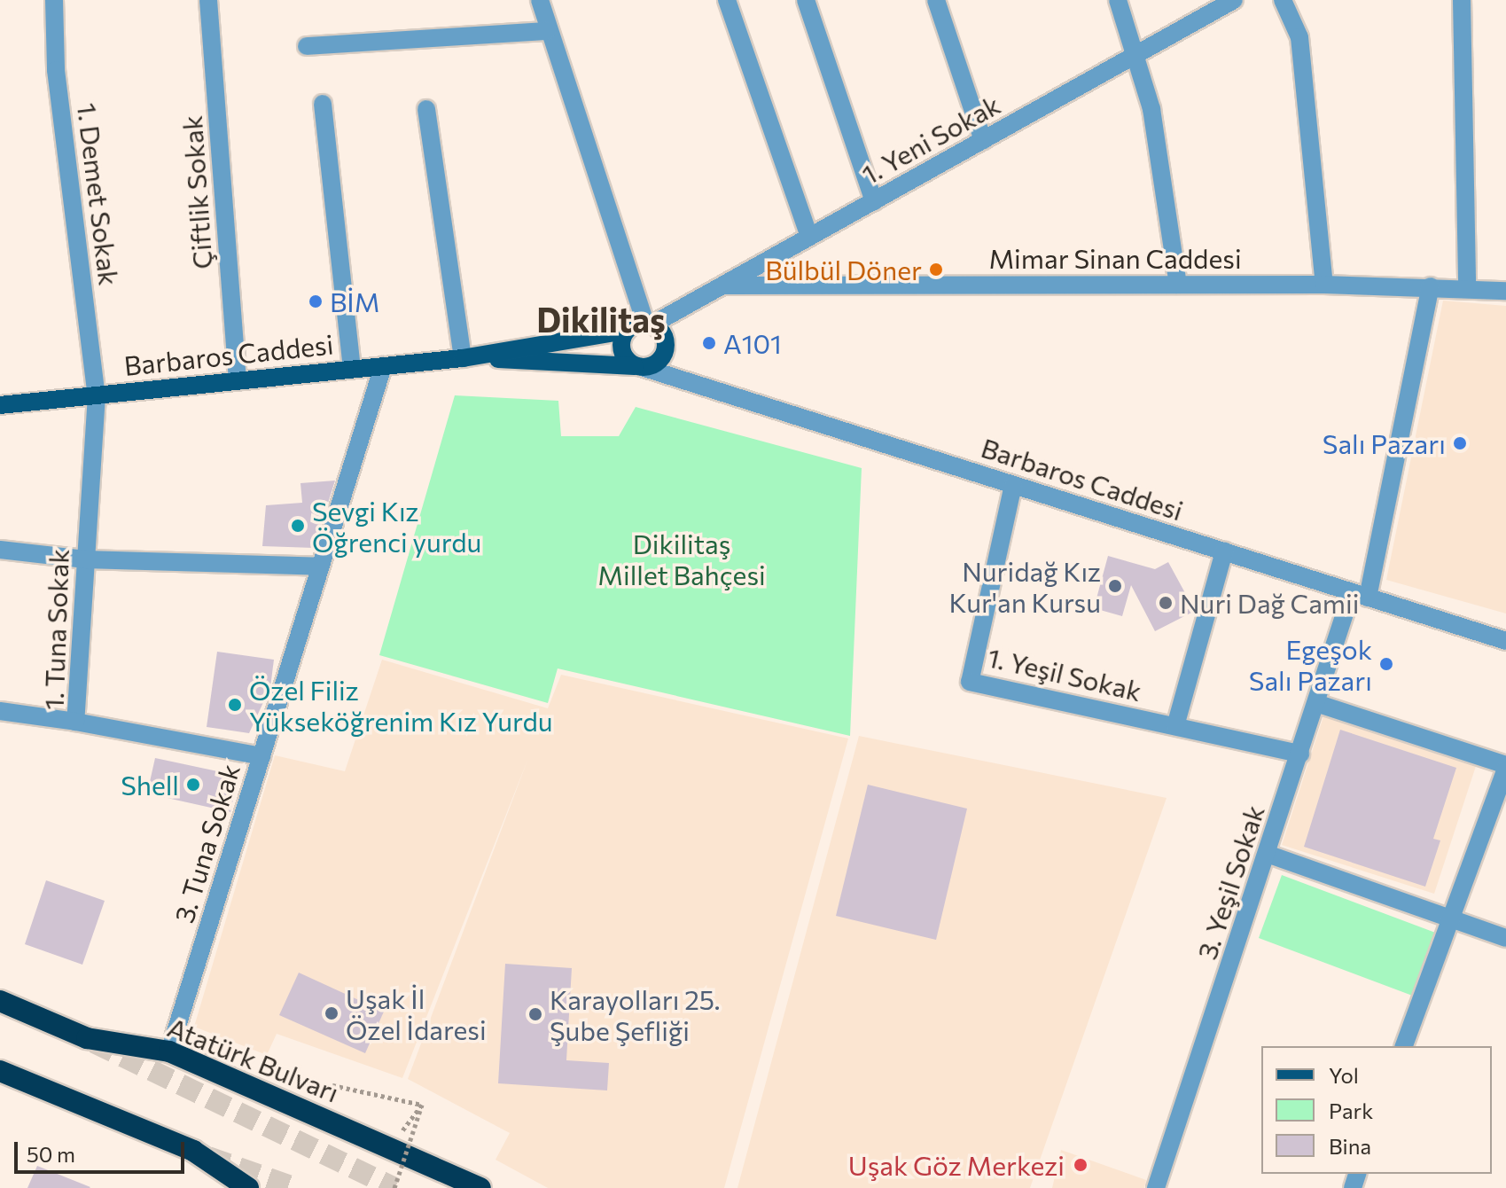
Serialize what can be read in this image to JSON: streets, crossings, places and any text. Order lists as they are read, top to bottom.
{
  "streets": {
    "highway": ["Atatürk Bulvarı"],
    "main road": ["Barbaros Caddesi"],
    "street": [
      "1. Yeni Sokak",
      "Çiftlik Sokak",
      "1. Demet Sokak",
      "Mimar Sinan Caddesi",
      "1. Tuna Sokak",
      "1. Yeşil Sokak",
      "3. Tuna Sokak",
      "3. Yeşil Sokak"
    ]
  },
  "crossings": [
    ["1. Yeni Sokak", "Mimar Sinan Caddesi"],
    ["1. Yeni Sokak", "Barbaros Caddesi"],
    ["Çiftlik Sokak", "Barbaros Caddesi"],
    ["1. Demet Sokak", "Barbaros Caddesi"],
    ["1. Demet Sokak", "1. Tuna Sokak"],
    ["Mimar Sinan Caddesi", "3. Yeşil Sokak"],
    ["Barbaros Caddesi", "1. Tuna Sokak"],
    ["Barbaros Caddesi", "1. Yeşil Sokak"],
    ["Barbaros Caddesi", "3. Tuna Sokak"],
    ["Barbaros Caddesi", "3. Yeşil Sokak"],
    ["1. Tuna Sokak", "3. Tuna Sokak"],
    ["1. Yeşil Sokak", "3. Yeşil Sokak"],
    ["3. Tuna Sokak", "Atatürk Bulvarı"]
  ],
  "districts": ["Dikilitaş"],
  "parks": ["Dikilitaş Millet Bahçesi"],
  "places": [
    "Bülbül Döner",
    "BİM",
    "A101",
    "Salı Pazarı",
    "Sevgi Kız Öğrenci yurdu",
    "Nuridağ Kız Kur'an Kursu",
    "Nuri Dağ Camii",
    "Egeşok Salı Pazarı",
    "Özel Filiz Yükseköğrenim Kız Yurdu",
    "Shell",
    "Uşak İl Özel İdaresi",
    "Karayolları 25. Şube Şefliği",
    "Uşak Göz Merkezi"
  ],
  "legend": ["Yol", "Park", "Bina"],
  "scale_bar": "50 m"
}
